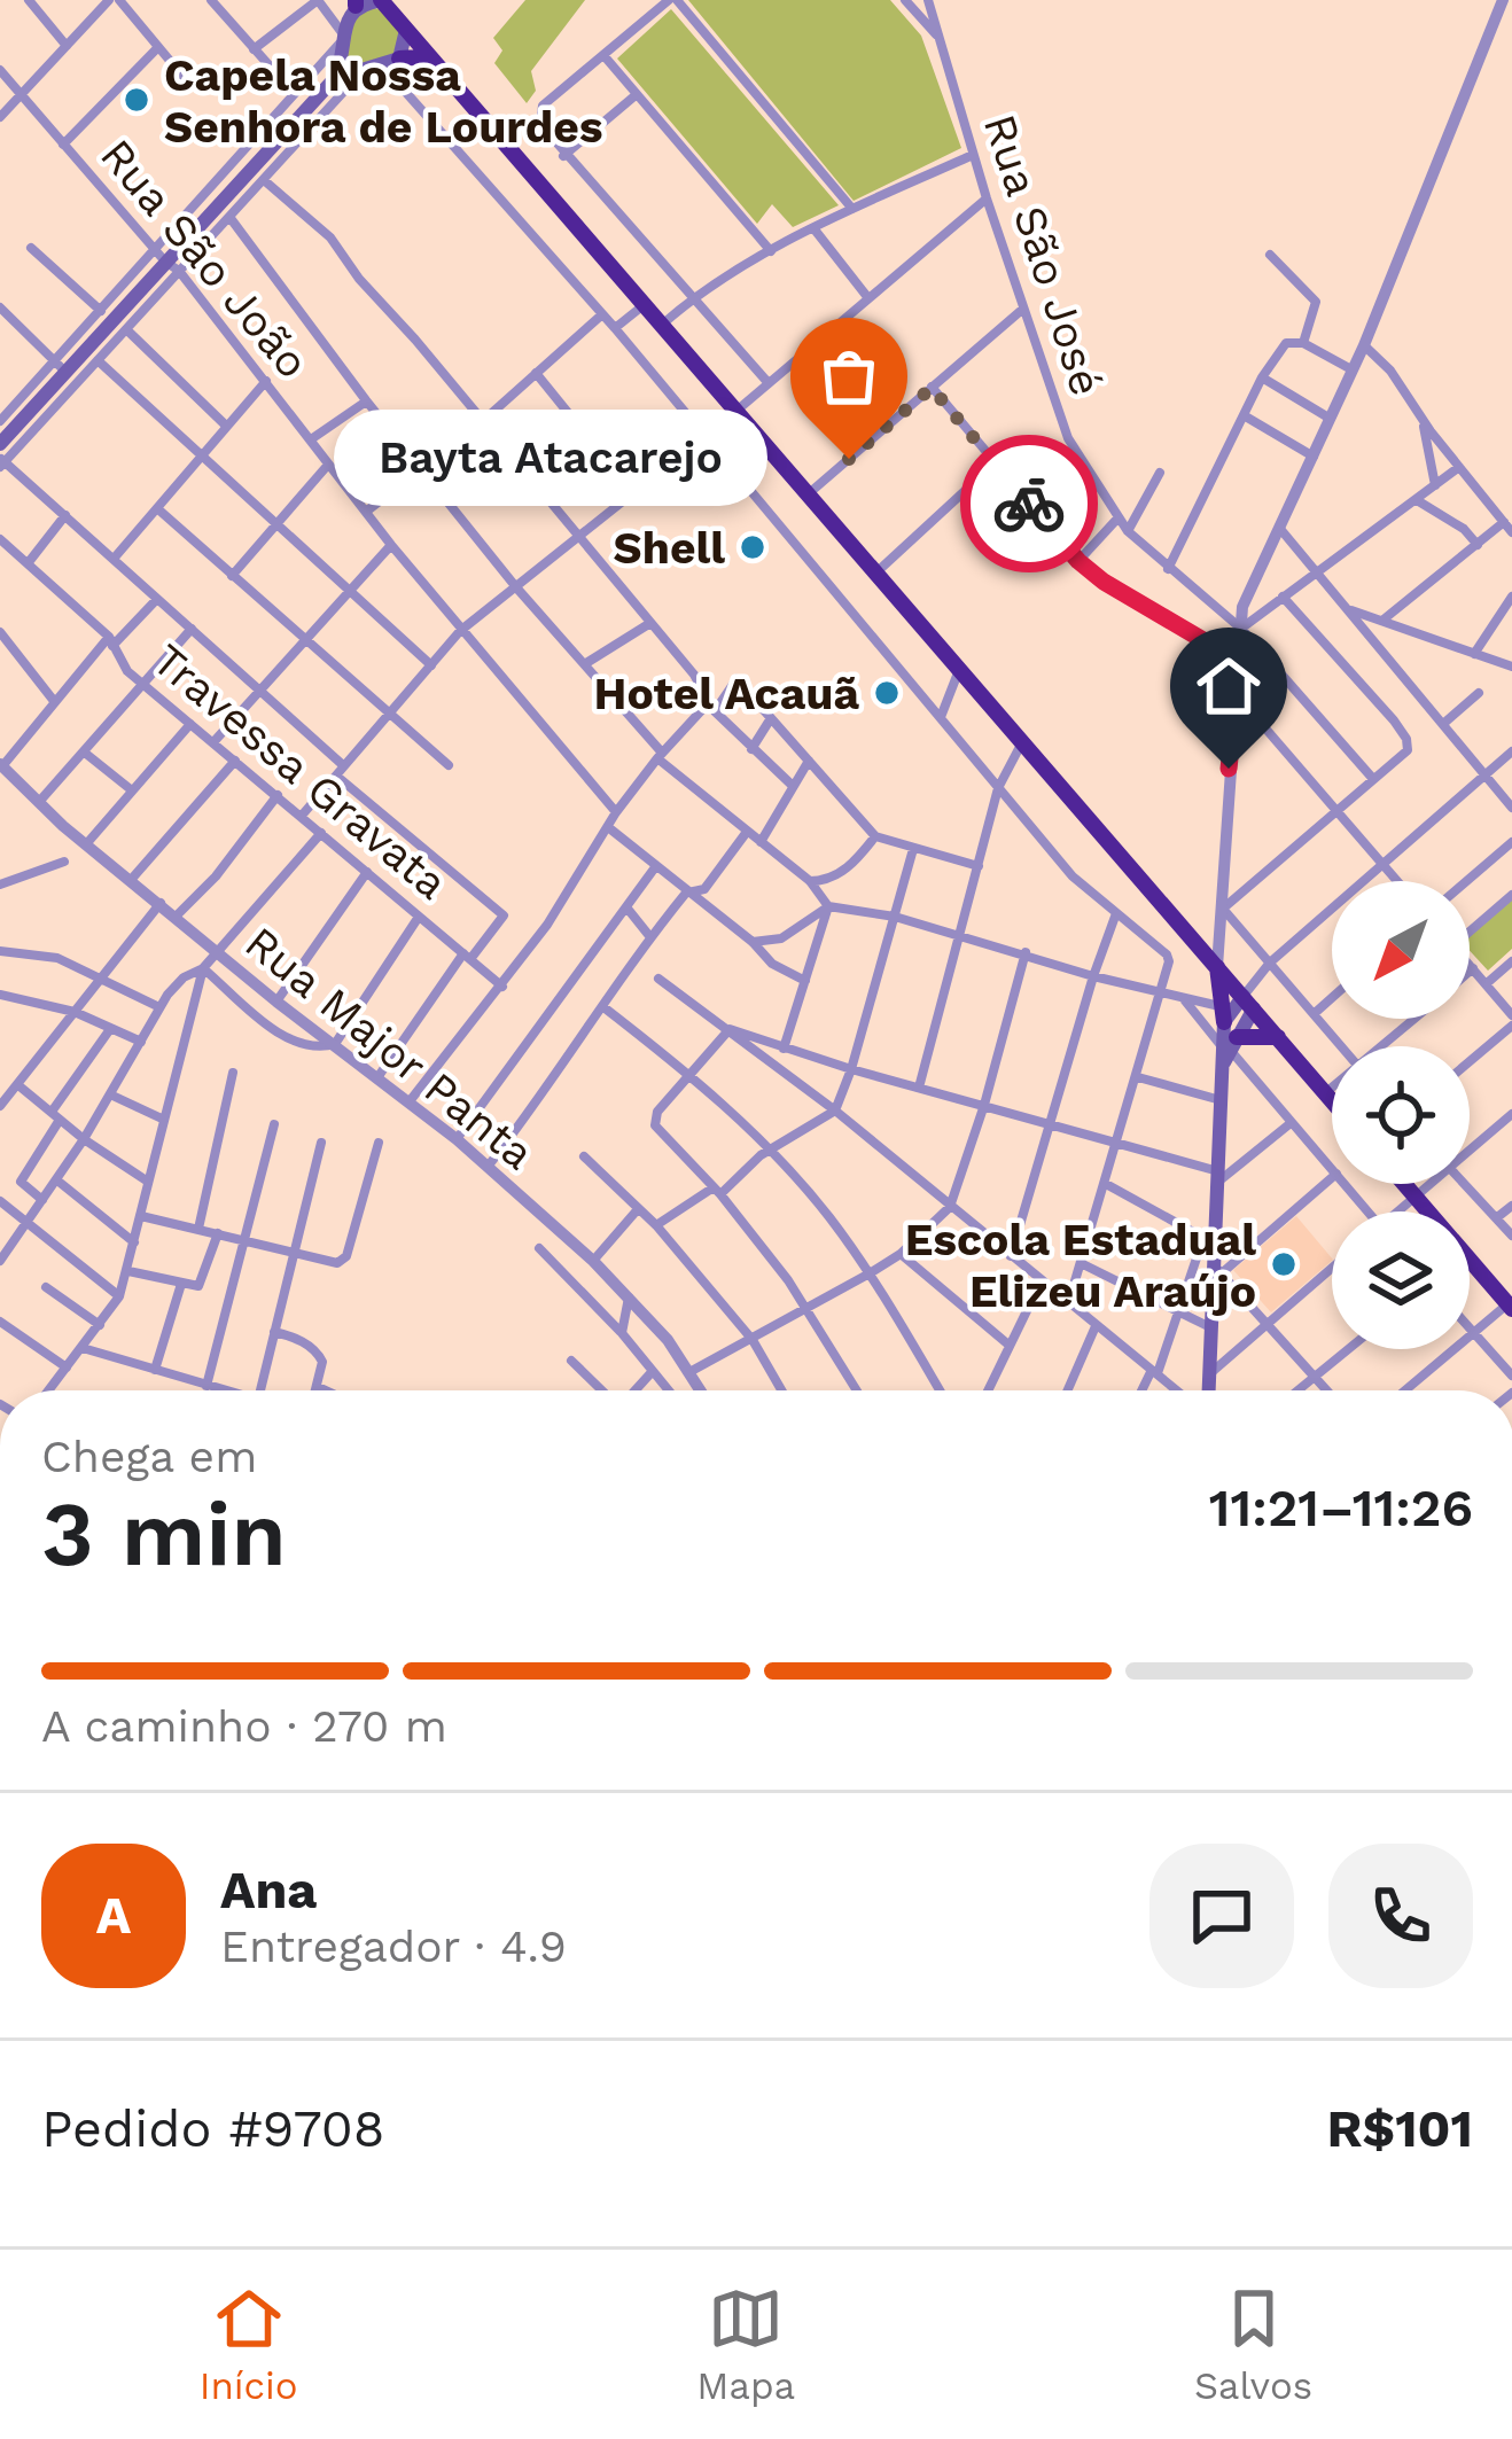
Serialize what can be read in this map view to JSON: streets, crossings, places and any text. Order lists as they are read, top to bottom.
{
  "streets": {
    "street": [
      "Rua São José",
      "Rua São João",
      "Travessa Gravata",
      "Rua Major Panta"
    ]
  },
  "places": [
    "Capela Nossa Senhora de Lourdes",
    "Bayta Atacarejo",
    "Shell",
    "Hotel Acauã",
    "Escola Estadual Elizeu Araújo"
  ],
  "north": "bottom left",
  "page": {
    "bubble": "Bayta Atacarejo",
    "heading": ["3 min", "Chega em", "11:21–11:26"],
    "panel": [
      "Ana",
      "Entregador · 4.9",
      "Pedido #9708",
      "R$101"
    ],
    "bar": "A caminho · 270 m",
    "round": "A",
    "tabs": ["Início", "Mapa", "Salvos"]
  }
}
